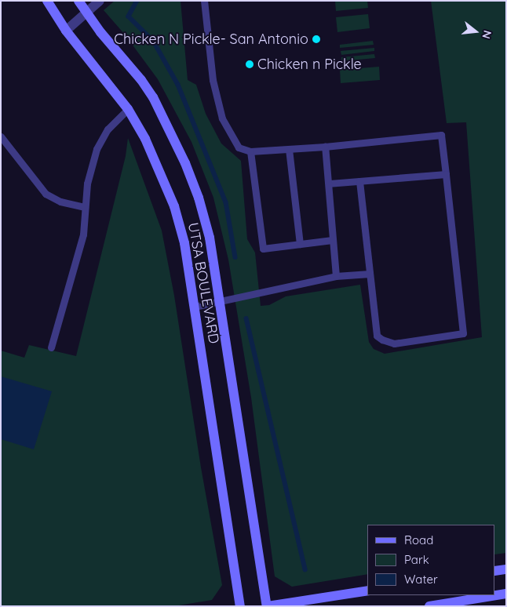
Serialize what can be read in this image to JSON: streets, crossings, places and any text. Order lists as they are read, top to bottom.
{
  "streets": {
    "main road": ["UTSA BOULEVARD"]
  },
  "places": ["Chicken N Pickle- San Antonio", "Chicken n Pickle"],
  "legend": ["Road", "Park", "Water"],
  "north": "right"
}
